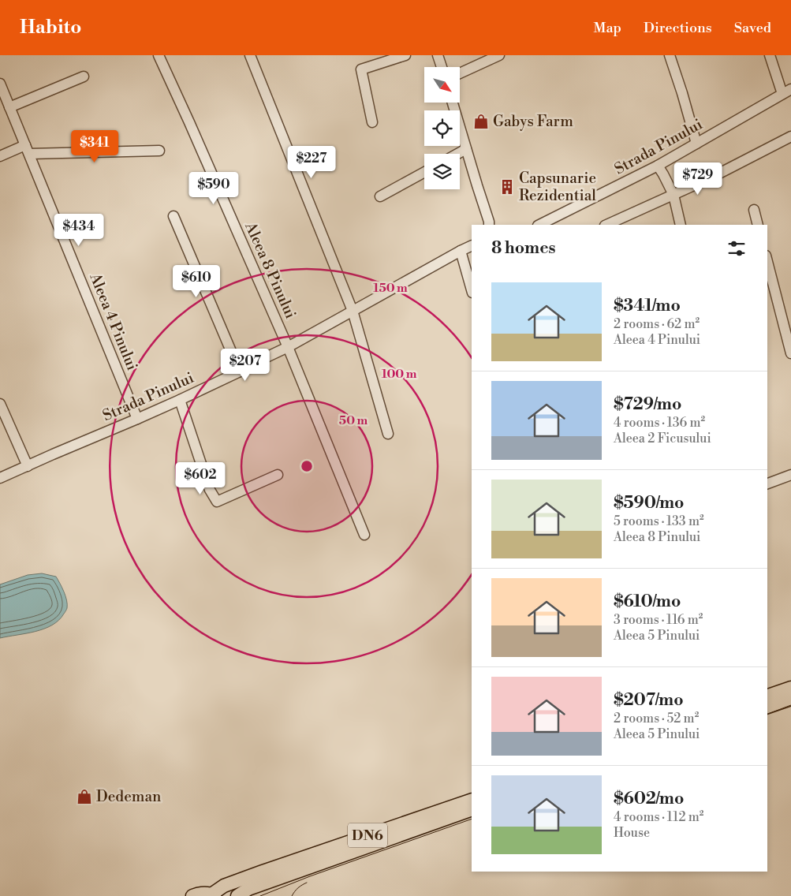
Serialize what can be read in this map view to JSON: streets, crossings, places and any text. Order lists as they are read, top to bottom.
{
  "streets": {
    "main road": ["DN6"],
    "street": ["Strada Pinului", "Aleea 8 Pinului", "Aleea 4 Pinului"]
  },
  "crossings": [
    ["Strada Pinului", "Aleea 8 Pinului"],
    ["Strada Pinului", "Aleea 4 Pinului"]
  ],
  "places": {
    "shop": ["Gabys Farm", "Dedeman"],
    "building": ["Capsunarie Rezidential"]
  },
  "north": "bottom right",
  "page": {
    "header": "Habito",
    "nav": ["Map", "Directions", "Saved"],
    "price": [
      "$341",
      "$227",
      "$729",
      "$590",
      "$434",
      "$610",
      "$207",
      "$602"
    ],
    "heading": "8 homes",
    "list": [
      {
        "name": "$341/mo",
        "note": "2 rooms · 62 m² · Aleea 4 Pinului"
      },
      {
        "name": "$729/mo",
        "note": "4 rooms · 136 m² · Aleea 2 Ficusului"
      },
      {
        "name": "$590/mo",
        "note": "5 rooms · 133 m² · Aleea 8 Pinului"
      },
      {
        "name": "$610/mo",
        "note": "3 rooms · 116 m² · Aleea 5 Pinului"
      },
      {
        "name": "$207/mo",
        "note": "2 rooms · 52 m² · Aleea 5 Pinului"
      },
      {
        "name": "$602/mo",
        "note": "4 rooms · 112 m² · House"
      }
    ]
  },
  "rings": ["150 m", "100 m", "50 m"]
}
